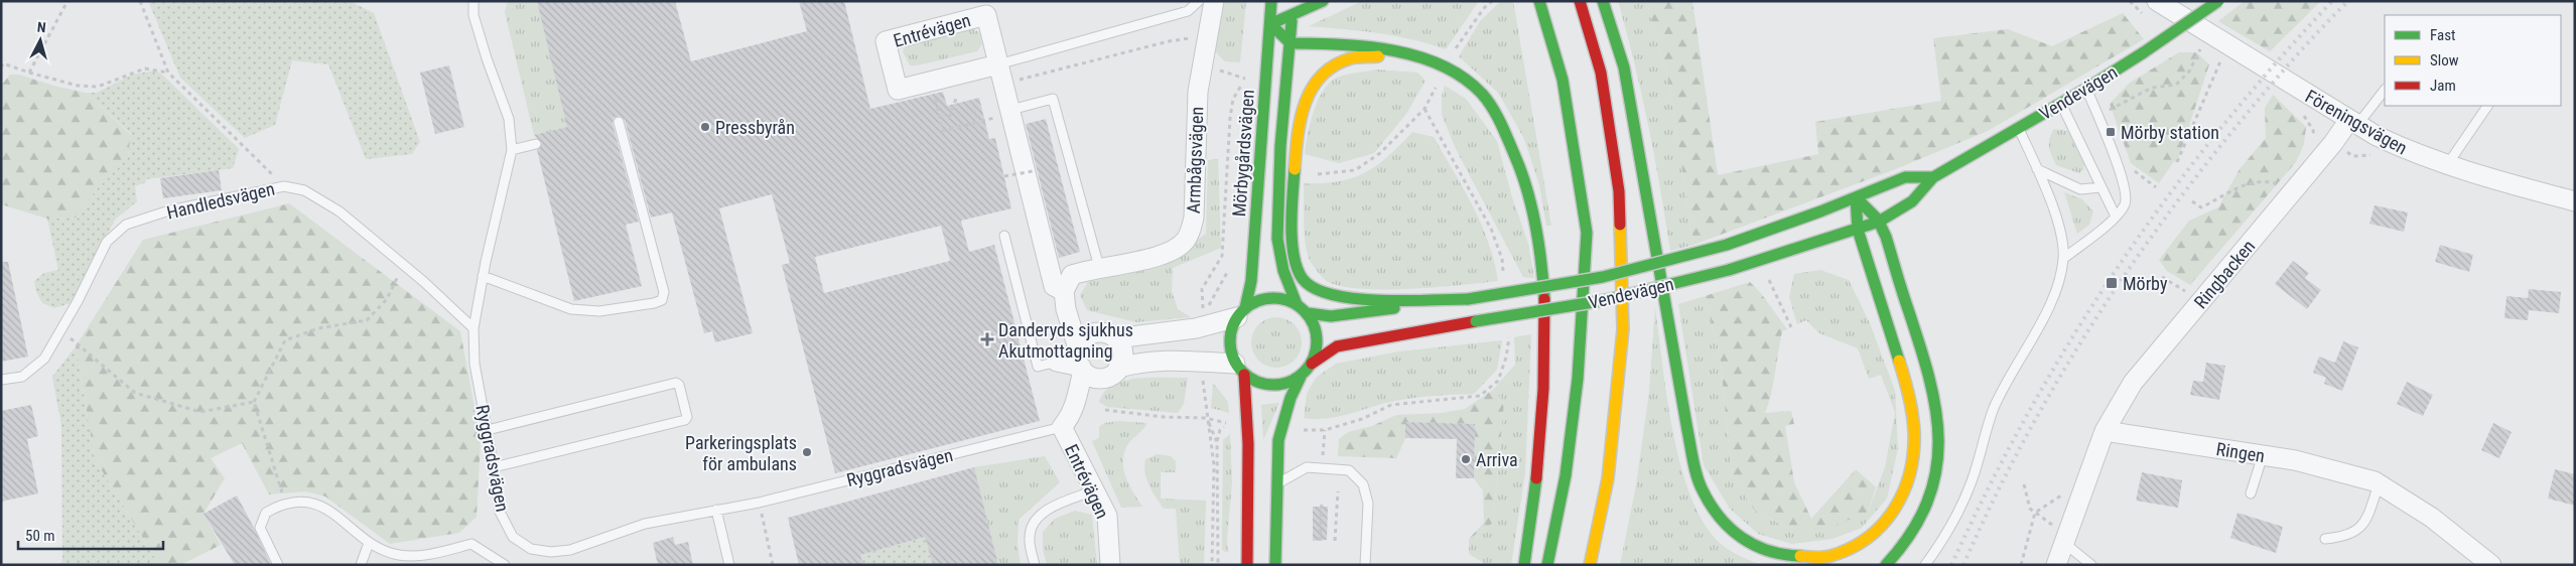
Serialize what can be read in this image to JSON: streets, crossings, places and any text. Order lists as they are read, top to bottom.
{
  "streets": {
    "main road": ["Vendevägen", "Mörbygårdsvägen"],
    "street": [
      "Entrévägen",
      "Föreningsvägen",
      "Armbågsvägen",
      "Ringbacken",
      "Ringen"
    ],
    "lane": ["Handledsvägen", "Ryggradsvägen"]
  },
  "crossings": [
    ["Entrévägen", "Armbågsvägen"],
    ["Entrévägen", "Ryggradsvägen"],
    ["Vendevägen", "Mörbygårdsvägen"],
    ["Föreningsvägen", "Ringbacken"],
    ["Handledsvägen", "Ryggradsvägen"],
    ["Ringbacken", "Ringen"]
  ],
  "places": {
    "other": ["Pressbyrån", "Parkeringsplats för ambulans", "Arriva"],
    "transit": ["Mörby station", "Mörby"],
    "health": ["Danderyds sjukhus Akutmottagning"]
  },
  "legend": ["Fast", "Slow", "Jam"],
  "scale_bar": "50 m",
  "north": "top"
}
